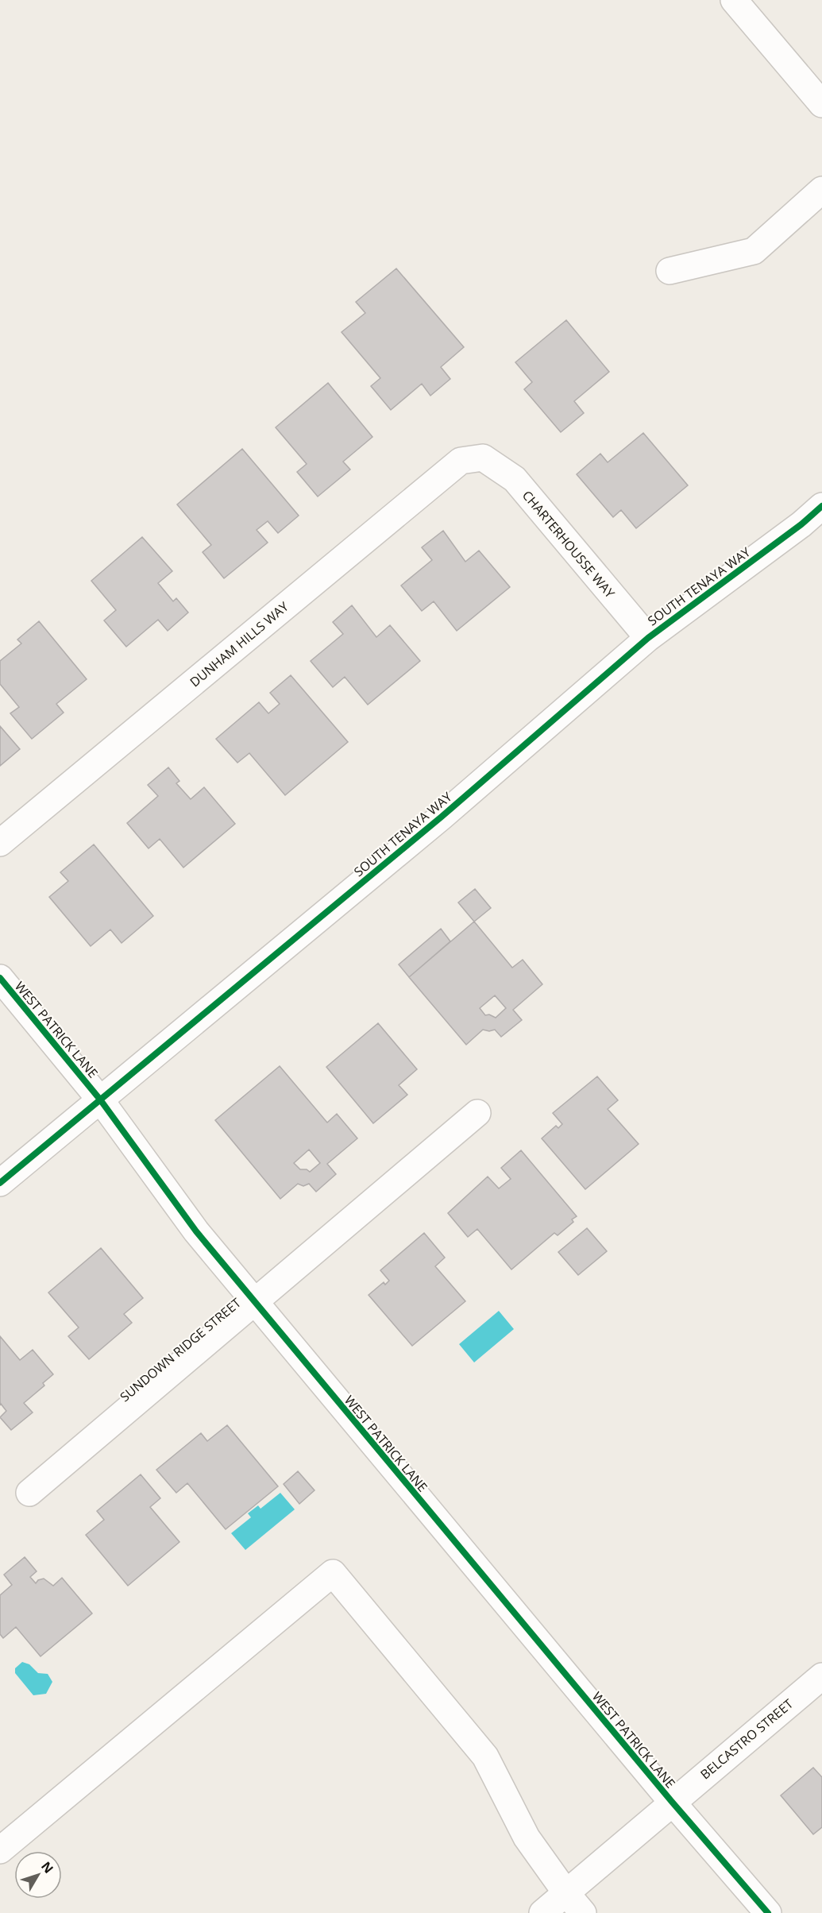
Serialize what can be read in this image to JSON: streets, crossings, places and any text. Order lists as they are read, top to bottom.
{
  "streets": {
    "street": [
      "CHARTERHOUSSE WAY",
      "SOUTH TENAYA WAY",
      "DUNHAM HILLS WAY",
      "WEST PATRICK LANE",
      "SUNDOWN RIDGE STREET",
      "BELCASTRO STREET"
    ]
  },
  "crossings": [
    ["CHARTERHOUSSE WAY", "SOUTH TENAYA WAY"],
    ["CHARTERHOUSSE WAY", "DUNHAM HILLS WAY"],
    ["SOUTH TENAYA WAY", "WEST PATRICK LANE"],
    ["WEST PATRICK LANE", "SUNDOWN RIDGE STREET"],
    ["WEST PATRICK LANE", "BELCASTRO STREET"]
  ],
  "north": "top right"
}
